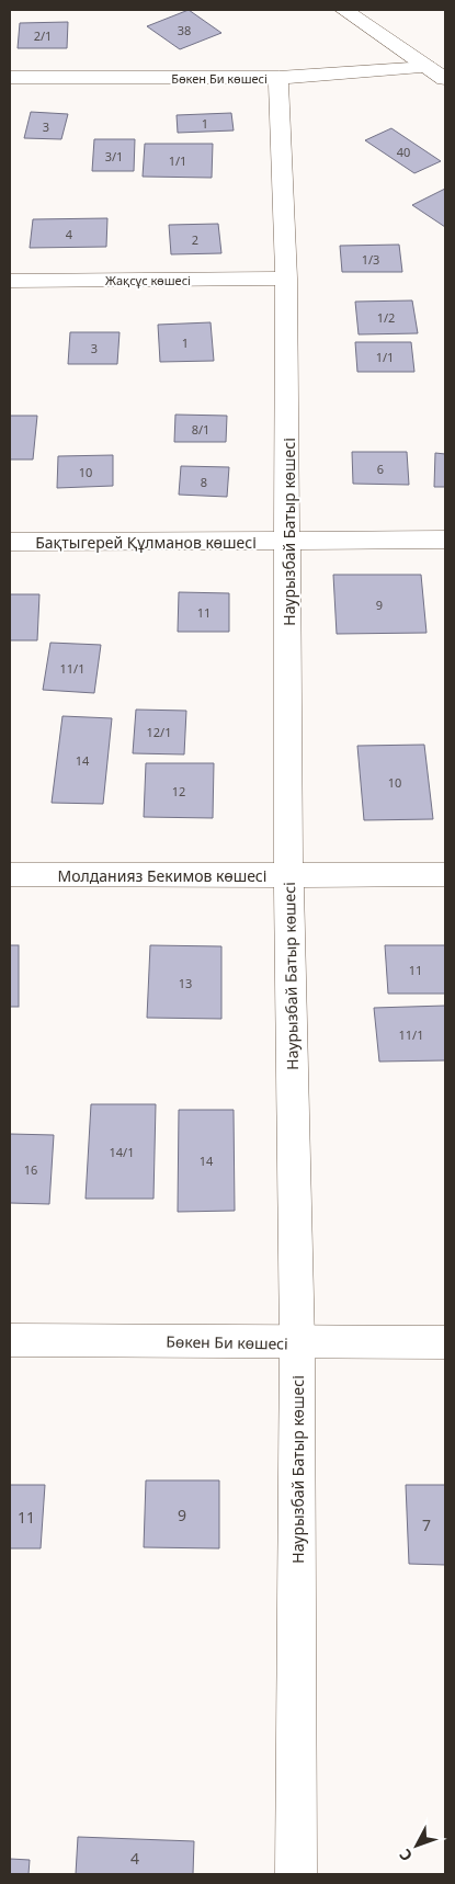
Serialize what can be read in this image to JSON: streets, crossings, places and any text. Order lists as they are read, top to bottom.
{
  "streets": {
    "street": [
      "Бөкен Би көшесі",
      "Жақсұс көшесі",
      "Наурызбай Батыр көшесі",
      "Бақтыгерей Құлманов көшесі",
      "Молданияз Бекимов көшесі"
    ]
  },
  "crossings": [
    ["Бөкен Би көшесі", "Наурызбай Батыр көшесі"],
    ["Жақсұс көшесі", "Наурызбай Батыр көшесі"],
    ["Наурызбай Батыр көшесі", "Бақтыгерей Құлманов көшесі"],
    ["Наурызбай Батыр көшесі", "Молданияз Бекимов көшесі"]
  ],
  "house_numbers": [
    "38",
    "2/1",
    "1",
    "3",
    "40",
    "3/1",
    "1/1",
    "4",
    "2",
    "1/3",
    "1/2",
    "1",
    "3",
    "1/1",
    "8/1",
    "6",
    "10",
    "8",
    "9",
    "11",
    "11/1",
    "12/1",
    "14",
    "10",
    "12",
    "11",
    "13",
    "11/1",
    "14/1",
    "14",
    "16",
    "9",
    "11",
    "7",
    "4"
  ],
  "north": "bottom left"
}
